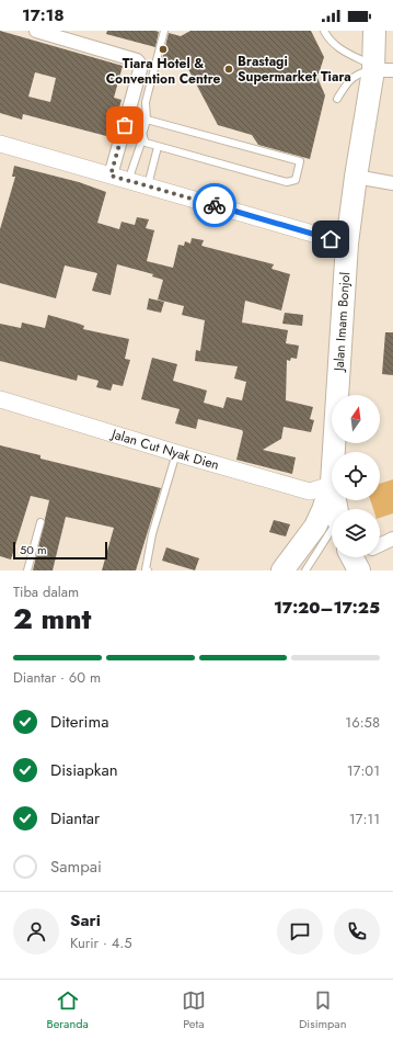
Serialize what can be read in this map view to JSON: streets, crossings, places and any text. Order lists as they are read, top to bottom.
{
  "streets": {
    "main road": ["Jalan Imam Bonjol"],
    "street": ["Jalan Cut Nyak Dien"]
  },
  "crossings": [
    ["Jalan Imam Bonjol", "Jalan Cut Nyak Dien"]
  ],
  "places": ["Tiara Hotel & Convention Centre", "Brastagi Supermarket Tiara"],
  "scale_bar": "50 m",
  "north": "top",
  "page": {
    "status": "17:18",
    "scale": "50 m",
    "heading": ["2 mnt", "Tiba dalam", "17:20–17:25"],
    "panel": ["Sari", "Kurir · 4.5"],
    "bar": "Diantar · 60 m",
    "list": [
      ["Diterima", "16:58"],
      ["Disiapkan", "17:01"],
      ["Diantar", "17:11"],
      "Sampai"
    ],
    "tabs": ["Beranda", "Peta", "Disimpan"]
  }
}
